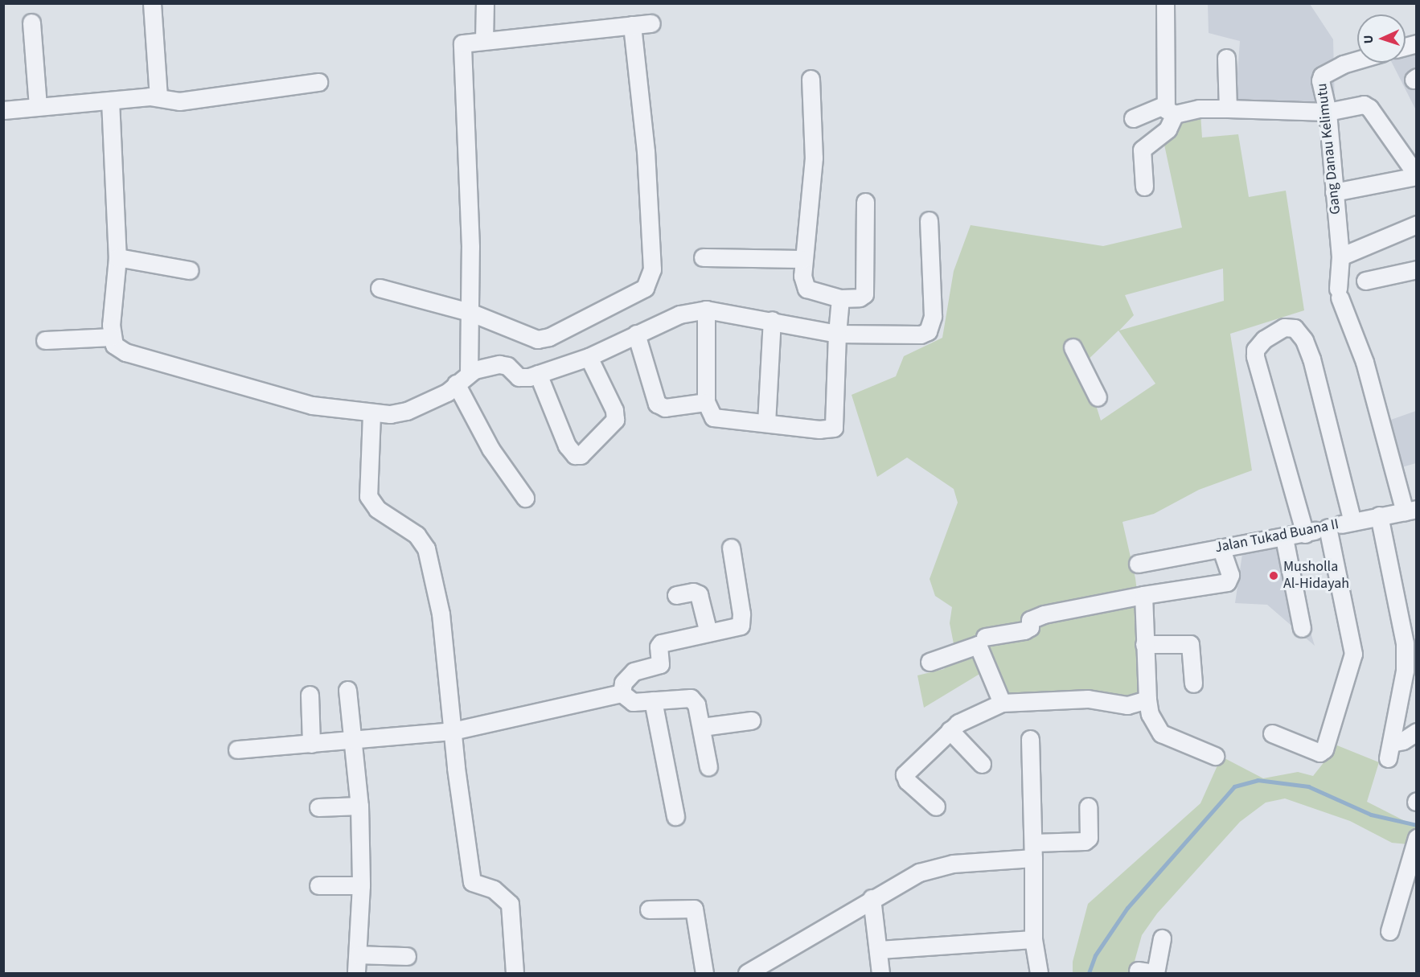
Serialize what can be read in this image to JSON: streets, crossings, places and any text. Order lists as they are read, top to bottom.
{
  "streets": {
    "street": ["Gang Danau Kelimutu", "Jalan Tukad Buana II"]
  },
  "crossings": [
    ["Gang Danau Kelimutu", "Jalan Tukad Buana II"]
  ],
  "places": ["Musholla Al-Hidayah"],
  "north": "left"
}
